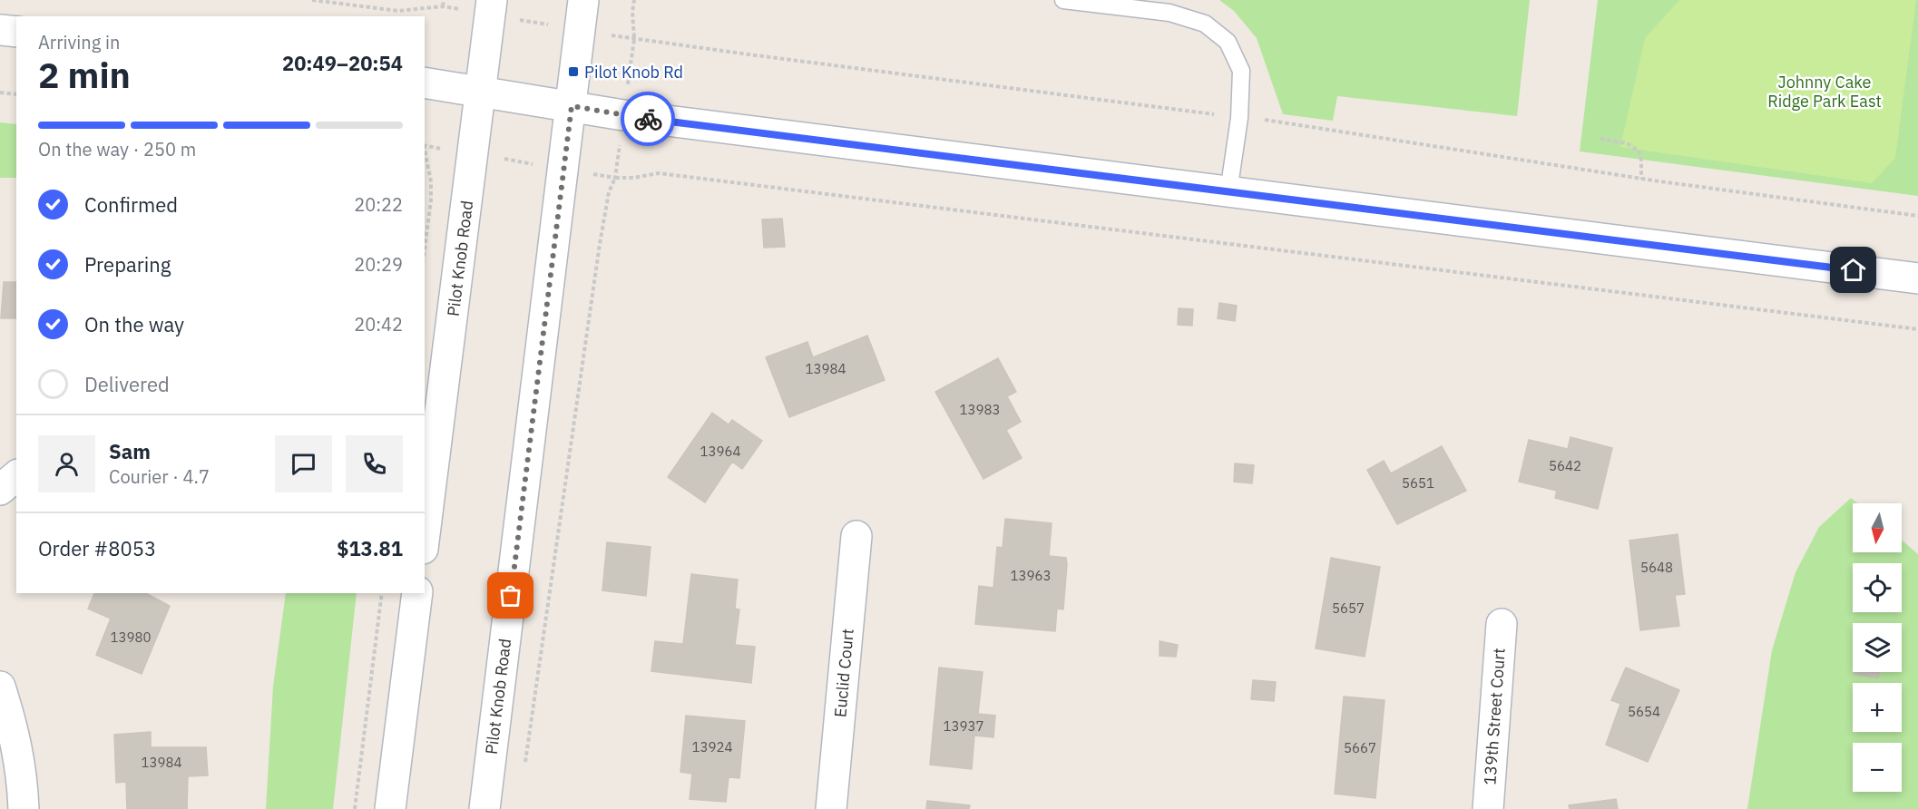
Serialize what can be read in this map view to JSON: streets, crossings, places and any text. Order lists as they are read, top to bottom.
{
  "streets": {
    "street": ["Pilot Knob Road", "Euclid Court", "139th Street Court"]
  },
  "parks": ["Johnny Cake Ridge Park East"],
  "places": {
    "transit": ["Pilot Knob Rd"]
  },
  "house_numbers": [
    "13984",
    "13983",
    "13964",
    "5642",
    "5651",
    "5648",
    "13963",
    "5657",
    "13980",
    "5654",
    "13937",
    "13924",
    "5667",
    "13984"
  ],
  "north": "bottom",
  "page": {
    "heading": ["2 min", "Arriving in", "20:49–20:54"],
    "panel": [
      "Sam",
      "Courier · 4.7",
      "Order #8053",
      "$13.81"
    ],
    "bar": "On the way · 250 m",
    "list": [
      ["Confirmed", "20:22"],
      ["Preparing", "20:29"],
      ["On the way", "20:42"],
      "Delivered"
    ],
    "map_buttons": ["+", "−"]
  }
}
